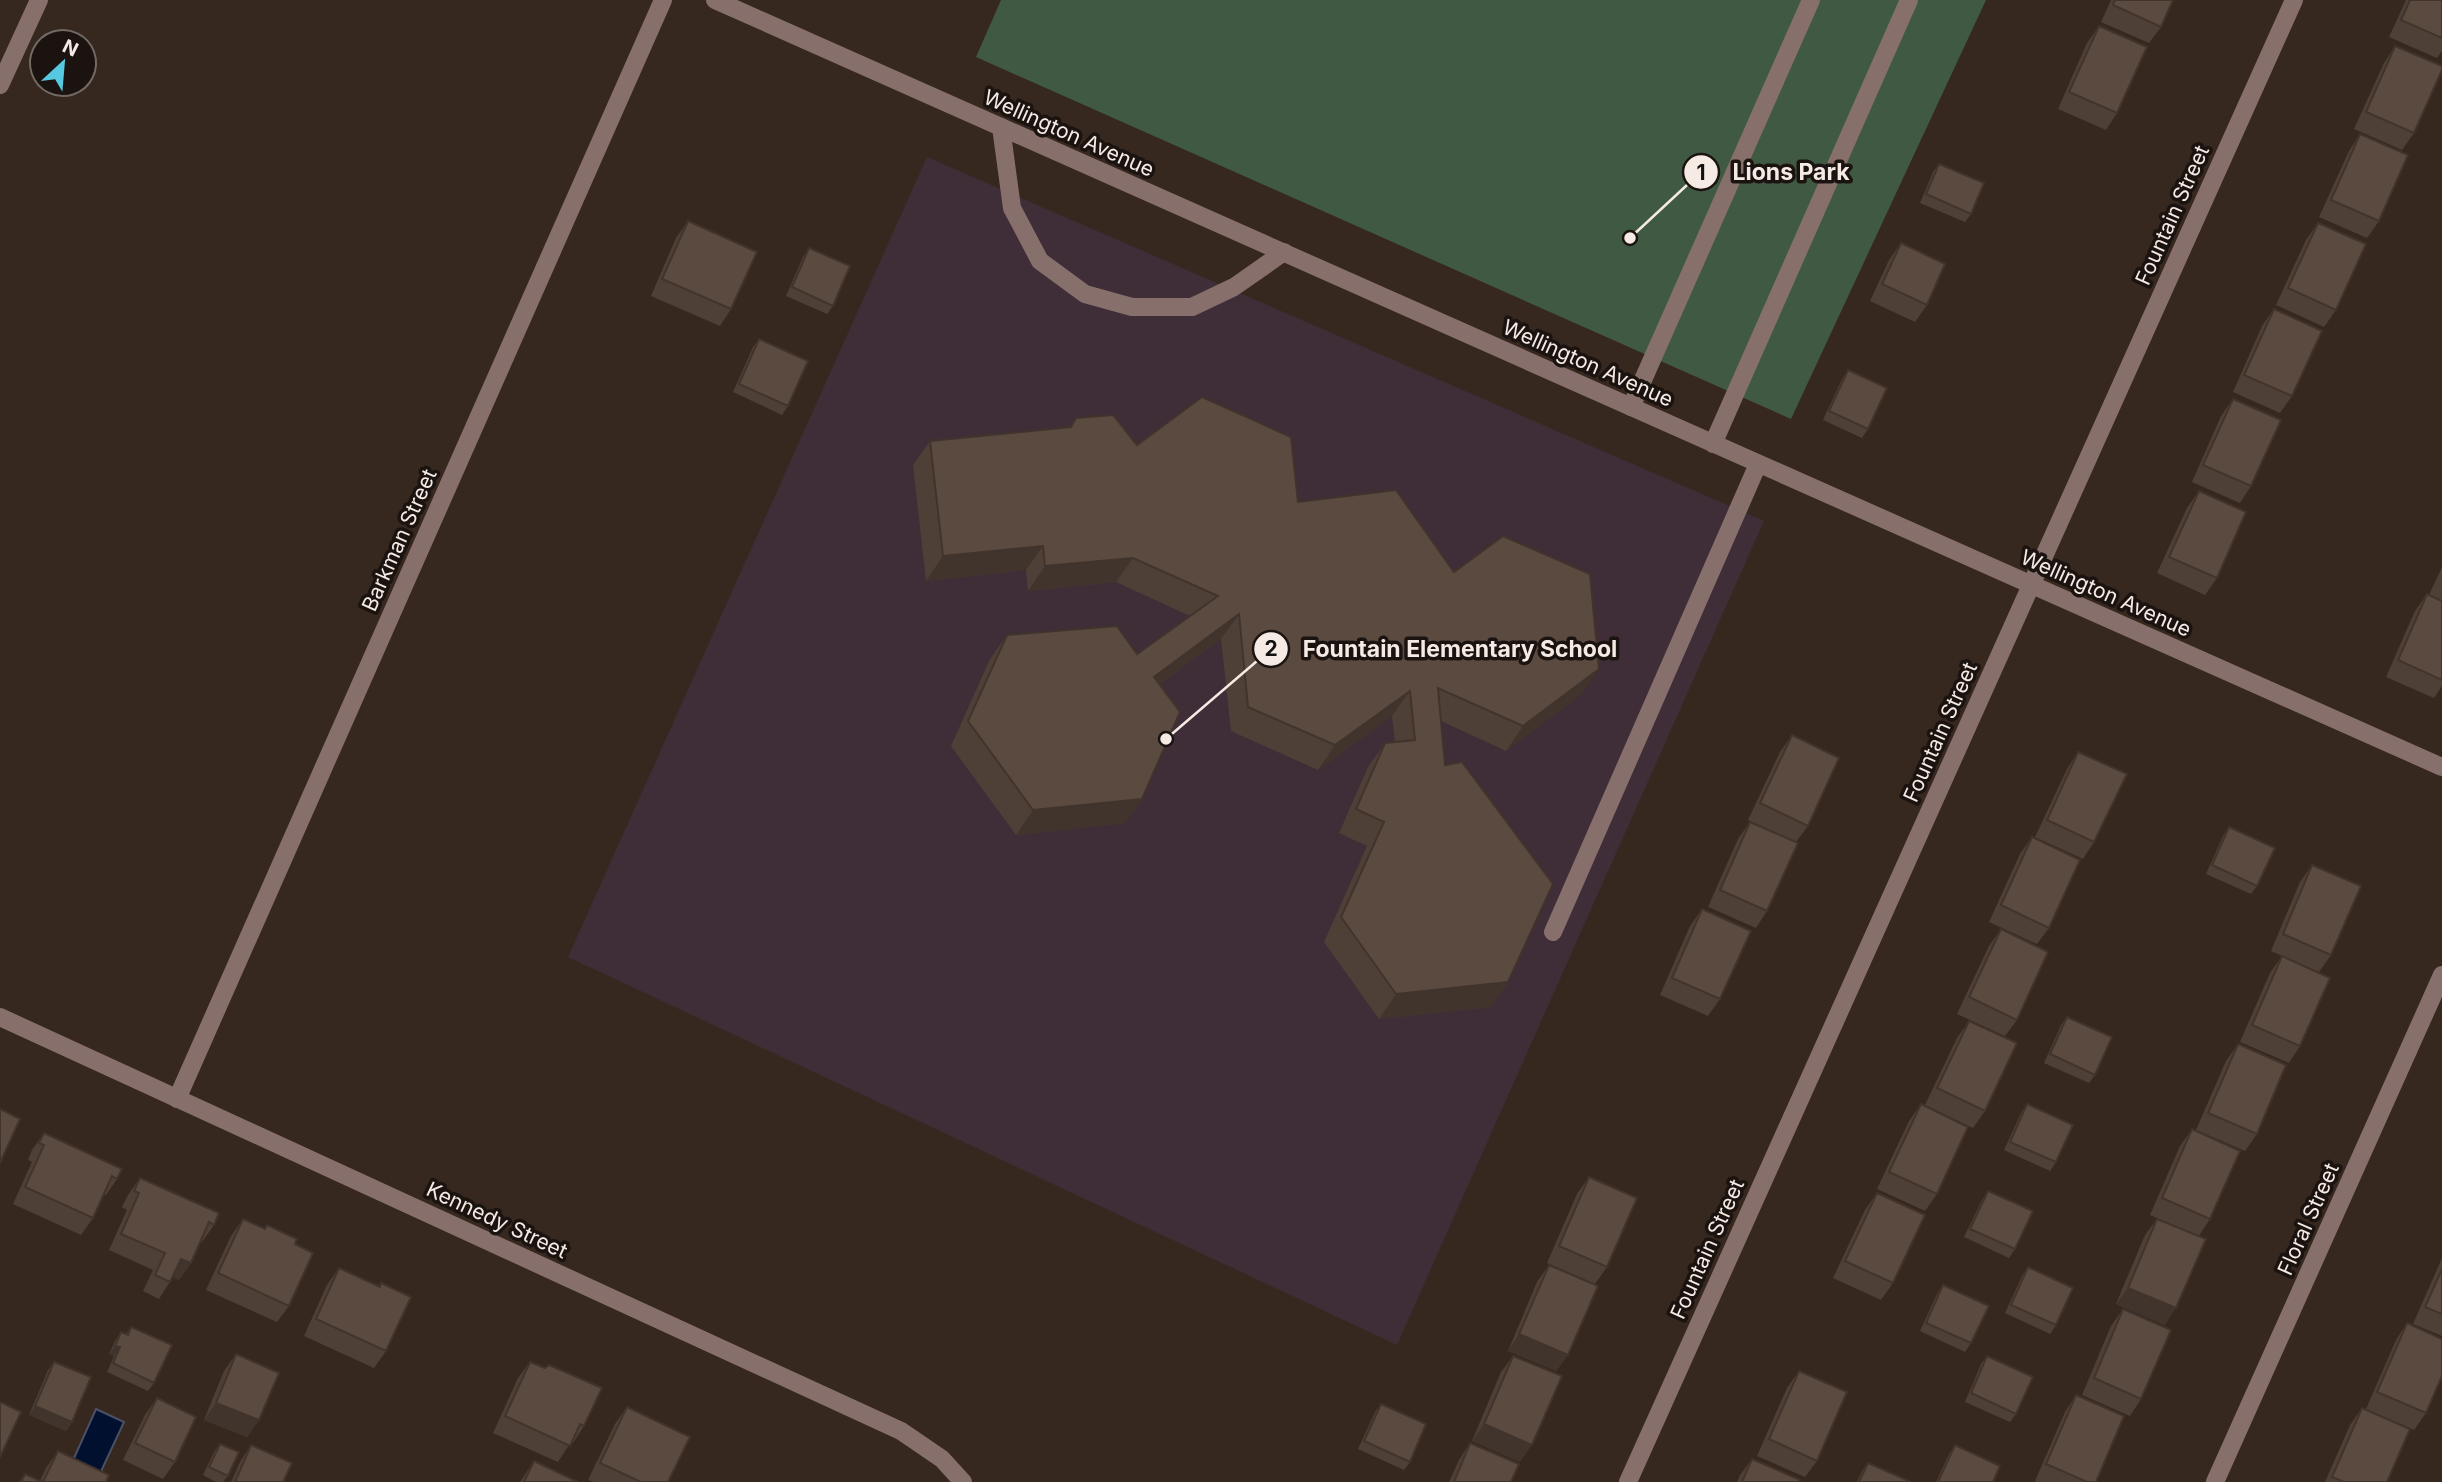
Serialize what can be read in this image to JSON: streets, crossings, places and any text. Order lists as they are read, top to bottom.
{
  "streets": {
    "street": [
      "Wellington Avenue",
      "Fountain Street",
      "Barkman Street",
      "Floral Street",
      "Kennedy Street"
    ]
  },
  "crossings": [
    ["Wellington Avenue", "Fountain Street"],
    ["Barkman Street", "Kennedy Street"]
  ],
  "places": ["Lions Park", "Fountain Elementary School"],
  "north": "top right"
}
